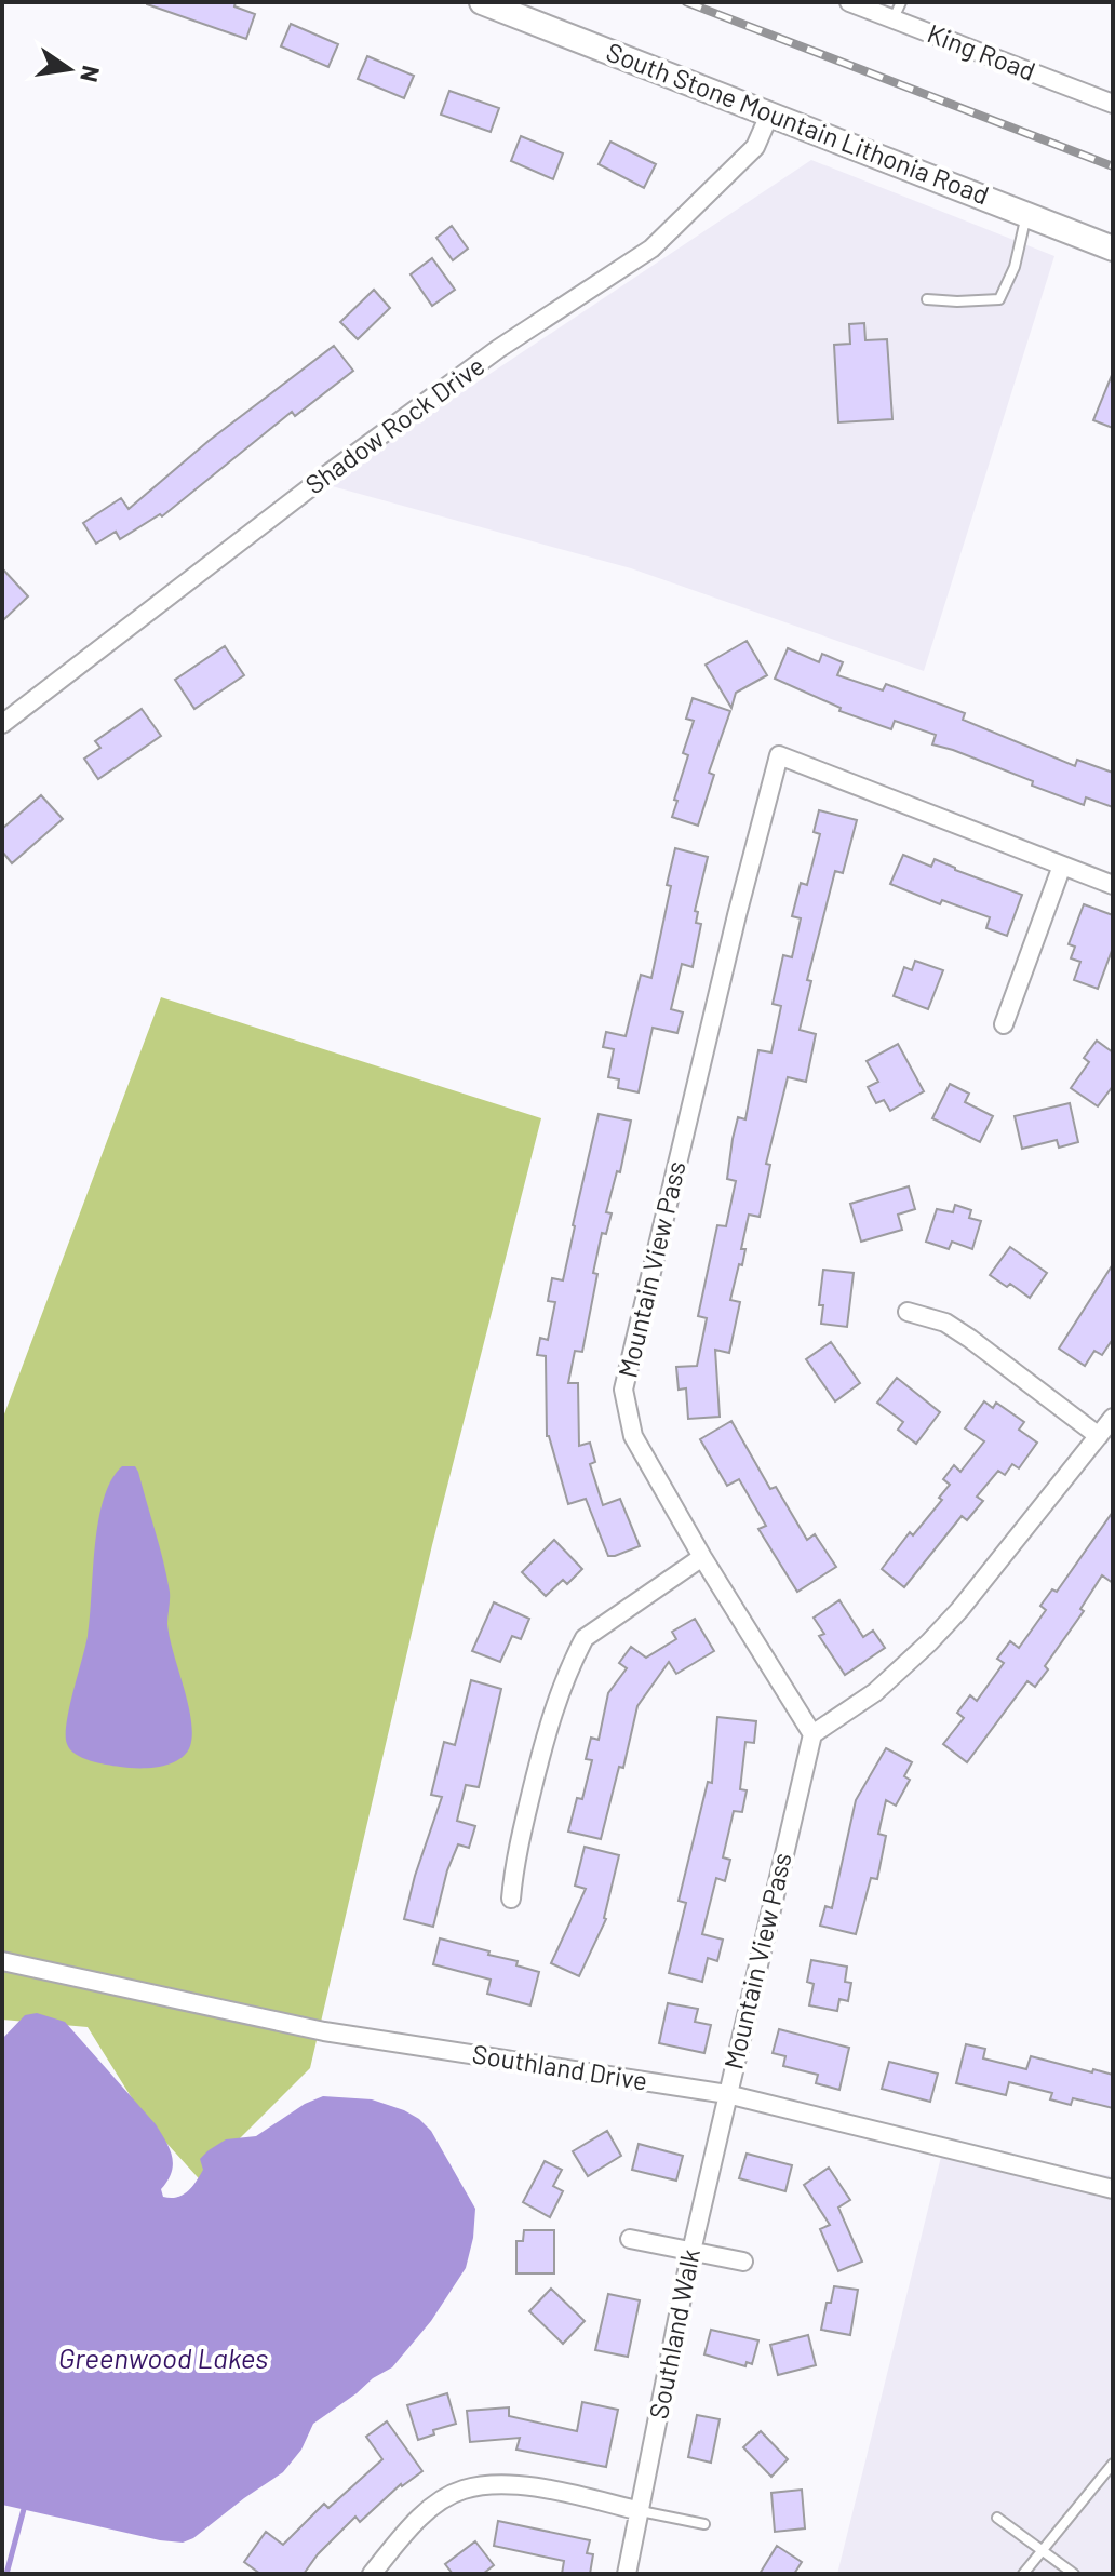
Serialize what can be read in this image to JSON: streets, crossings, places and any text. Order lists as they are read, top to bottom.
{
  "streets": {
    "main road": ["South Stone Mountain Lithonia Road"],
    "street": [
      "King Road",
      "Shadow Rock Drive",
      "Mountain View Pass",
      "Southland Drive",
      "Southland Walk"
    ]
  },
  "crossings": [
    ["South Stone Mountain Lithonia Road", "Shadow Rock Drive"],
    ["Mountain View Pass", "Southland Drive"],
    ["Mountain View Pass", "Southland Walk"],
    ["Southland Drive", "Southland Walk"]
  ],
  "water": ["Greenwood Lakes"],
  "north": "right"
}
